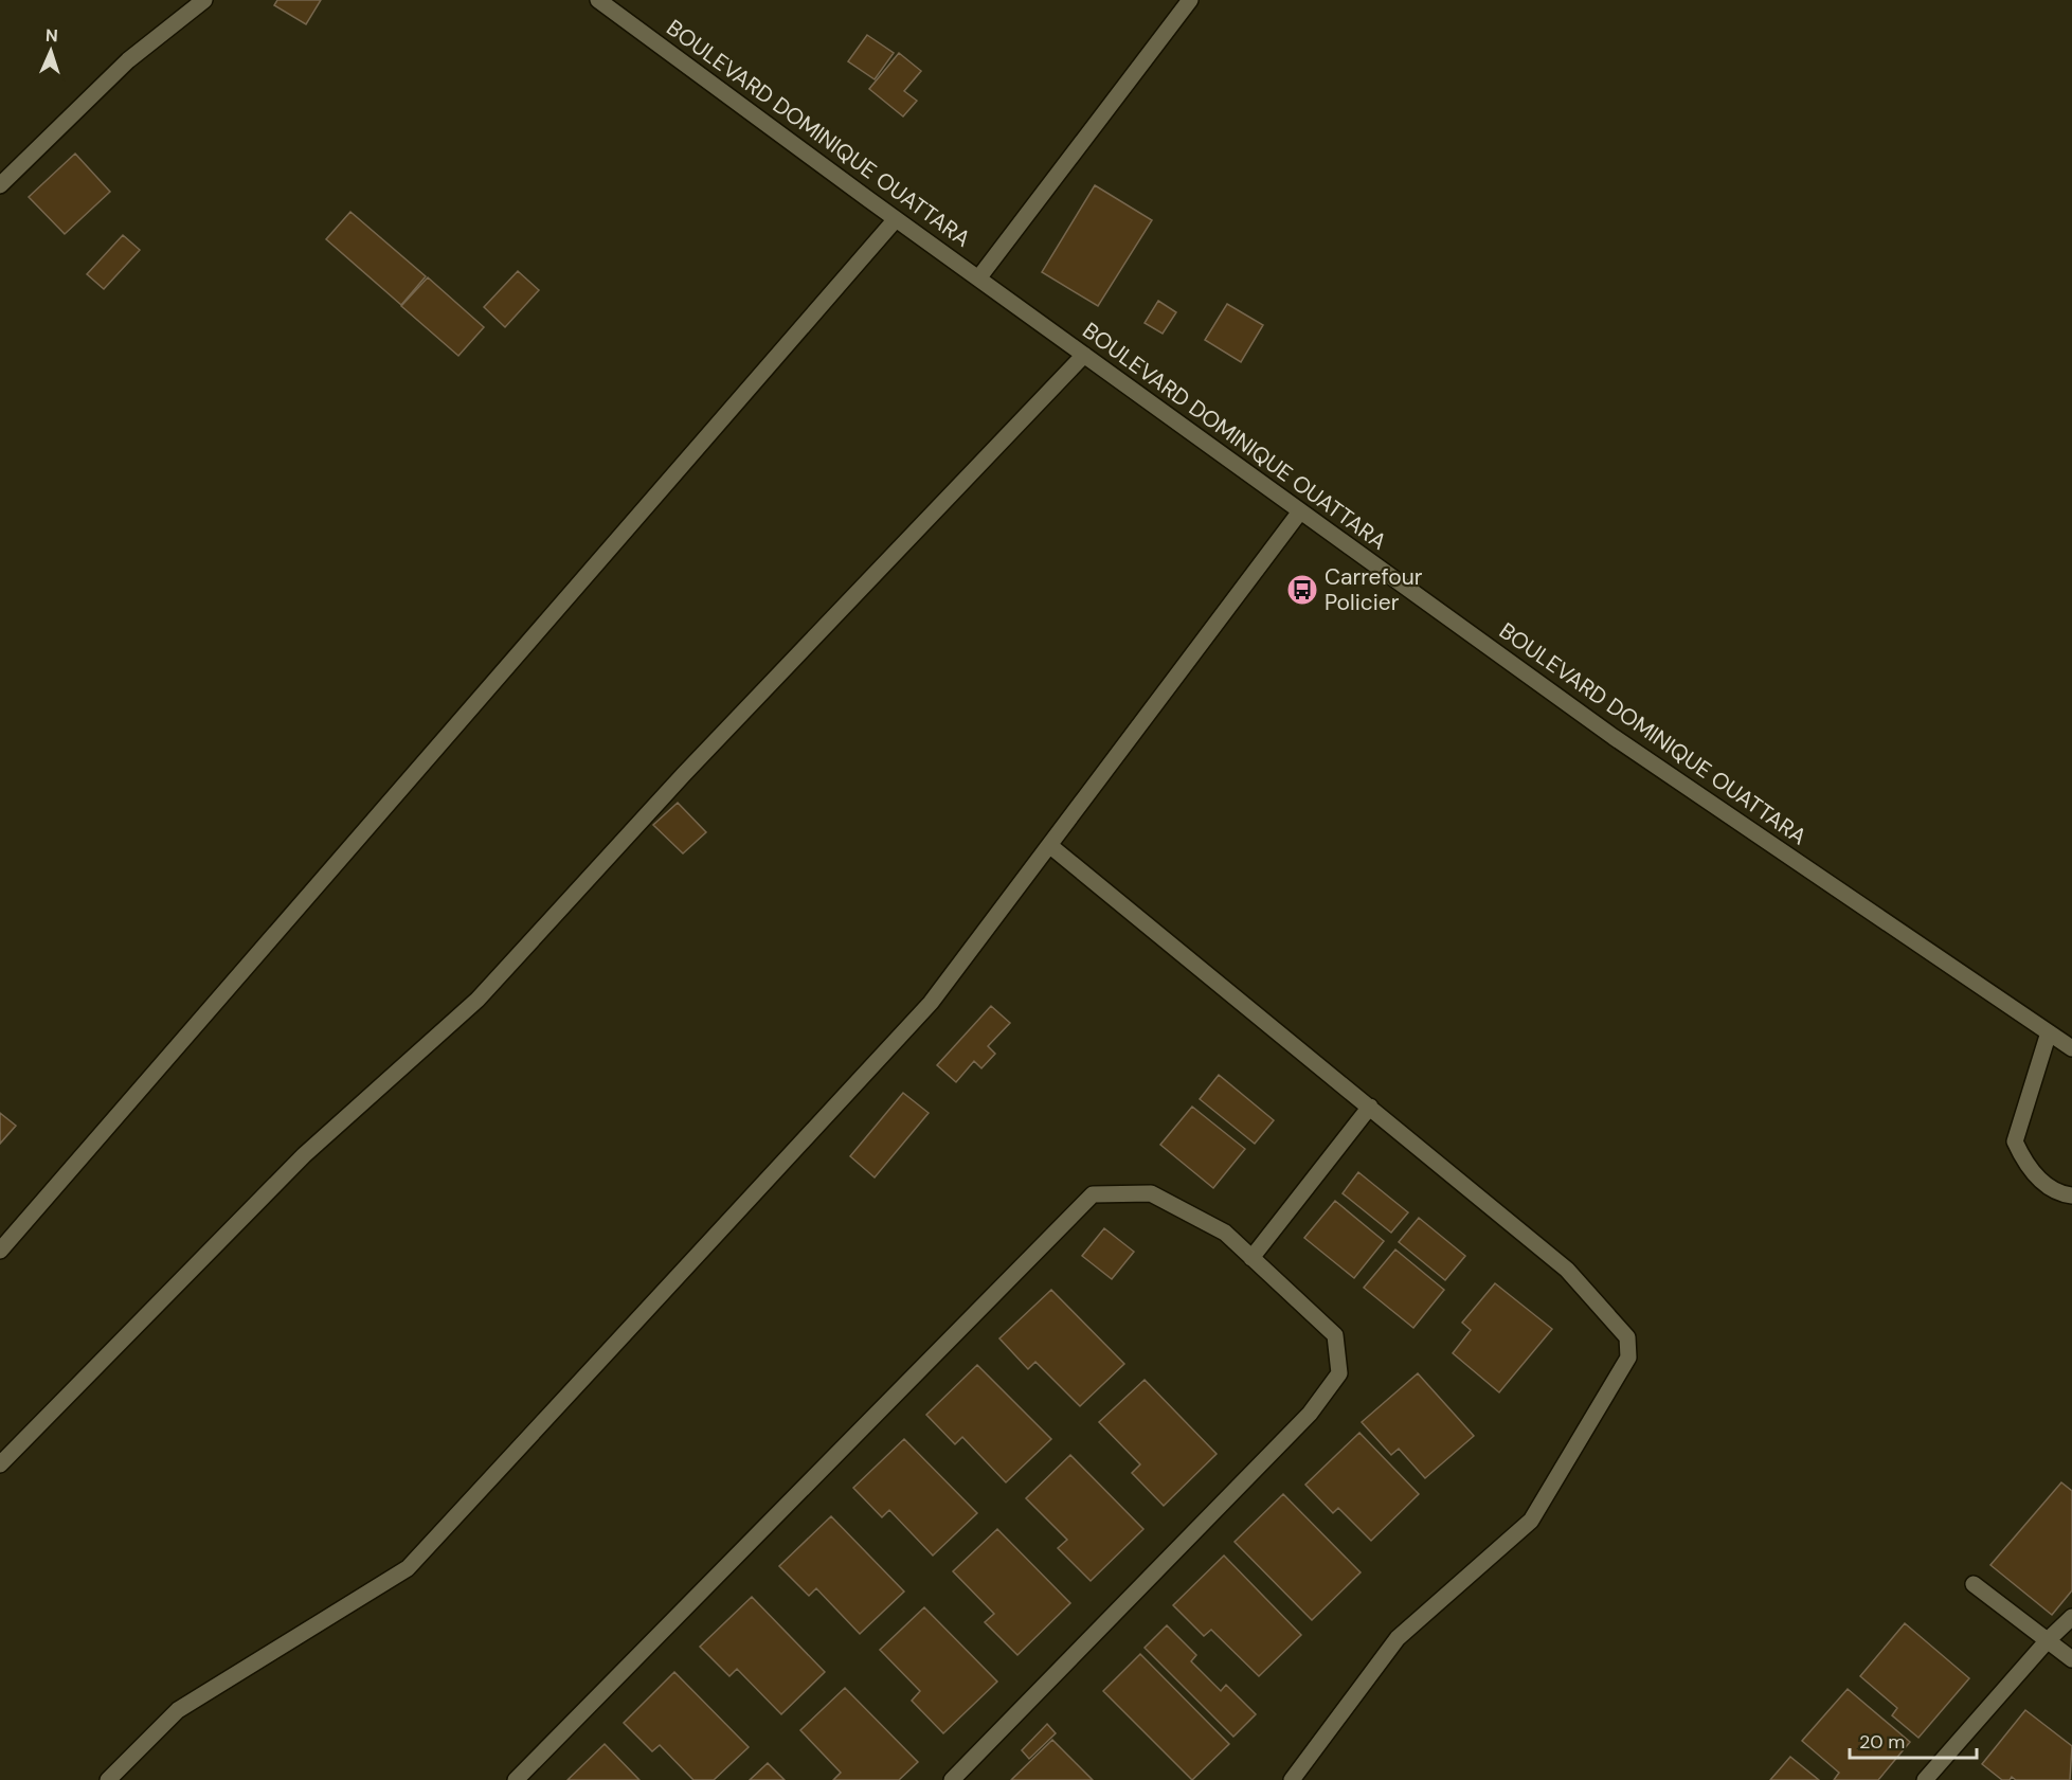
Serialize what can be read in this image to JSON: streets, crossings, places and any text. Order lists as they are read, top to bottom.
{
  "streets": {
    "street": ["BOULEVARD DOMINIQUE OUATTARA"]
  },
  "places": {
    "bus stop": ["Carrefour Policier"]
  },
  "scale_bar": "20 m",
  "north": "top"
}
